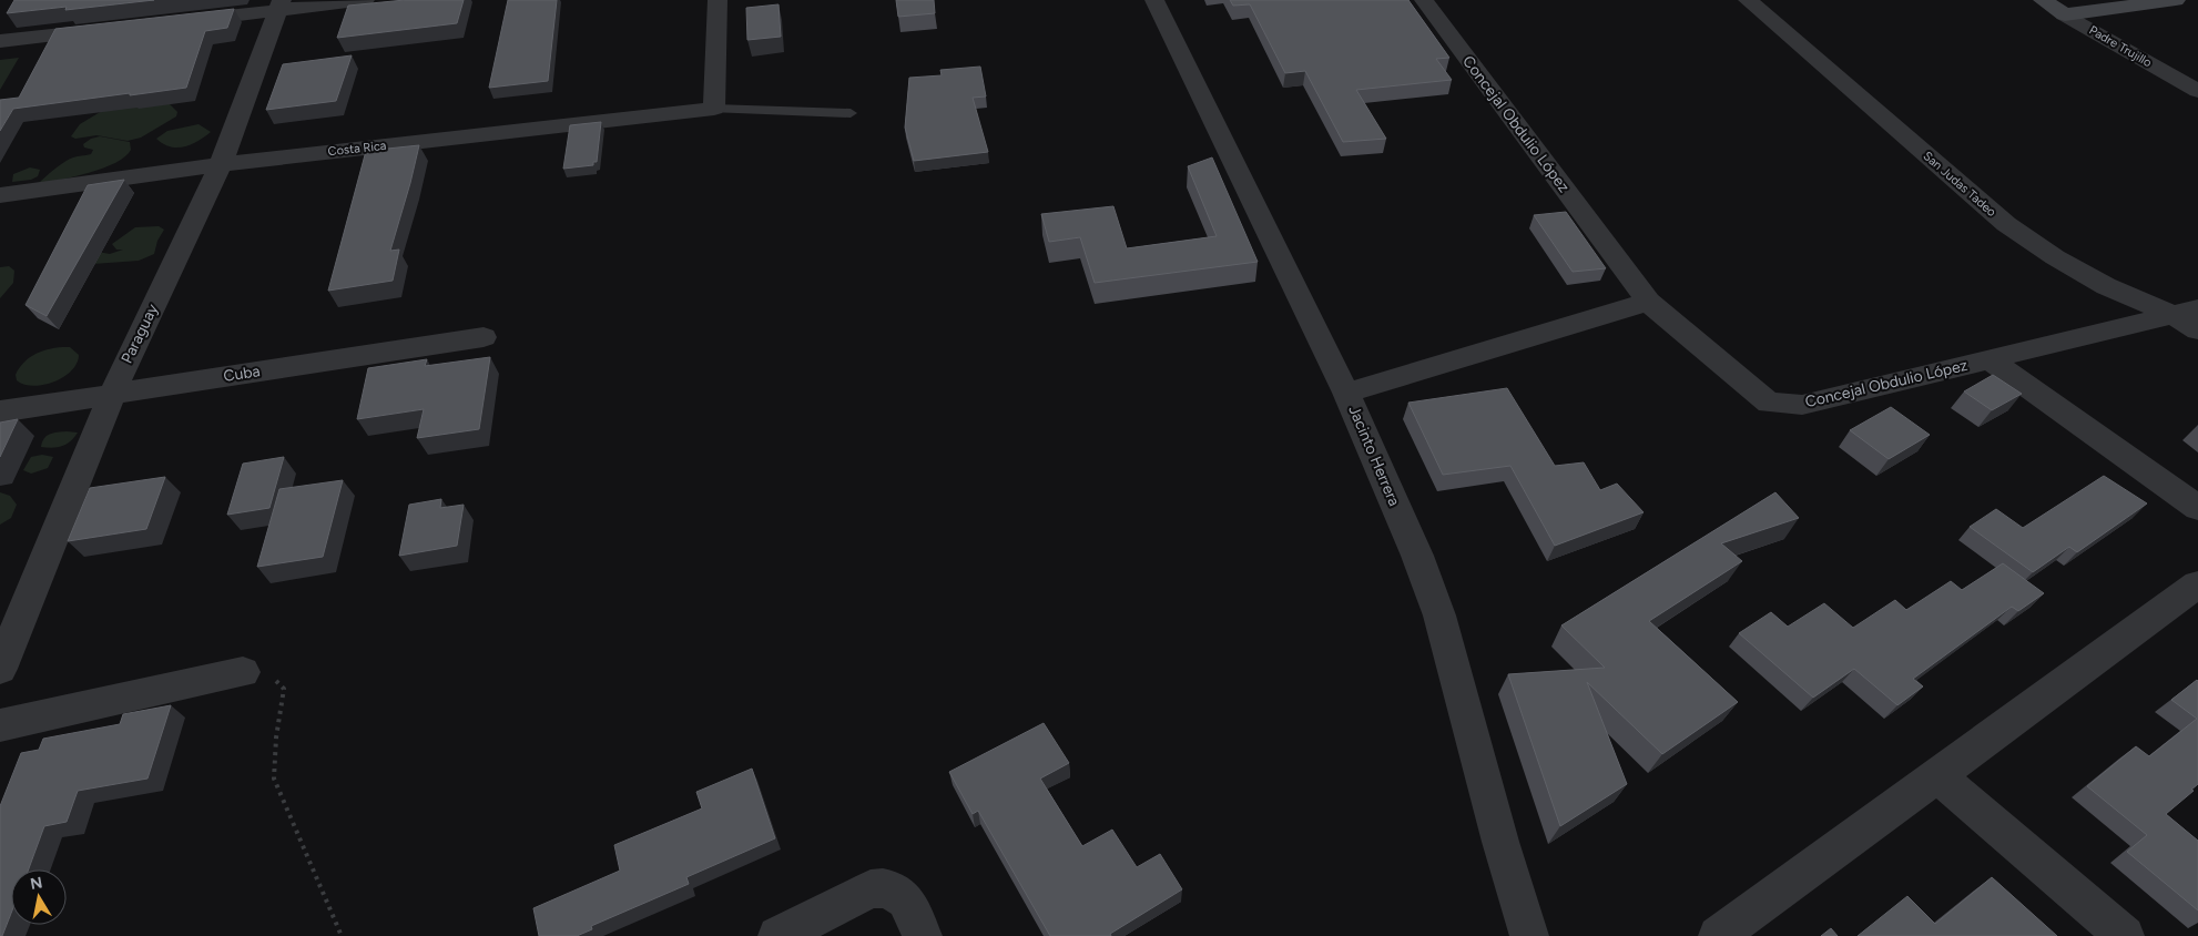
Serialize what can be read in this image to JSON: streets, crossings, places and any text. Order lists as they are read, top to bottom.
{
  "streets": {
    "street": [
      "Padre Trujillo",
      "Concejal Obdulio López",
      "Costa Rica",
      "San Judas Tadeo",
      "Paraguay",
      "Cuba",
      "Jacinto Herrera"
    ]
  },
  "crossings": [
    ["Concejal Obdulio López", "San Judas Tadeo"],
    ["Costa Rica", "Paraguay"],
    ["Paraguay", "Cuba"]
  ],
  "north": "top"
}
